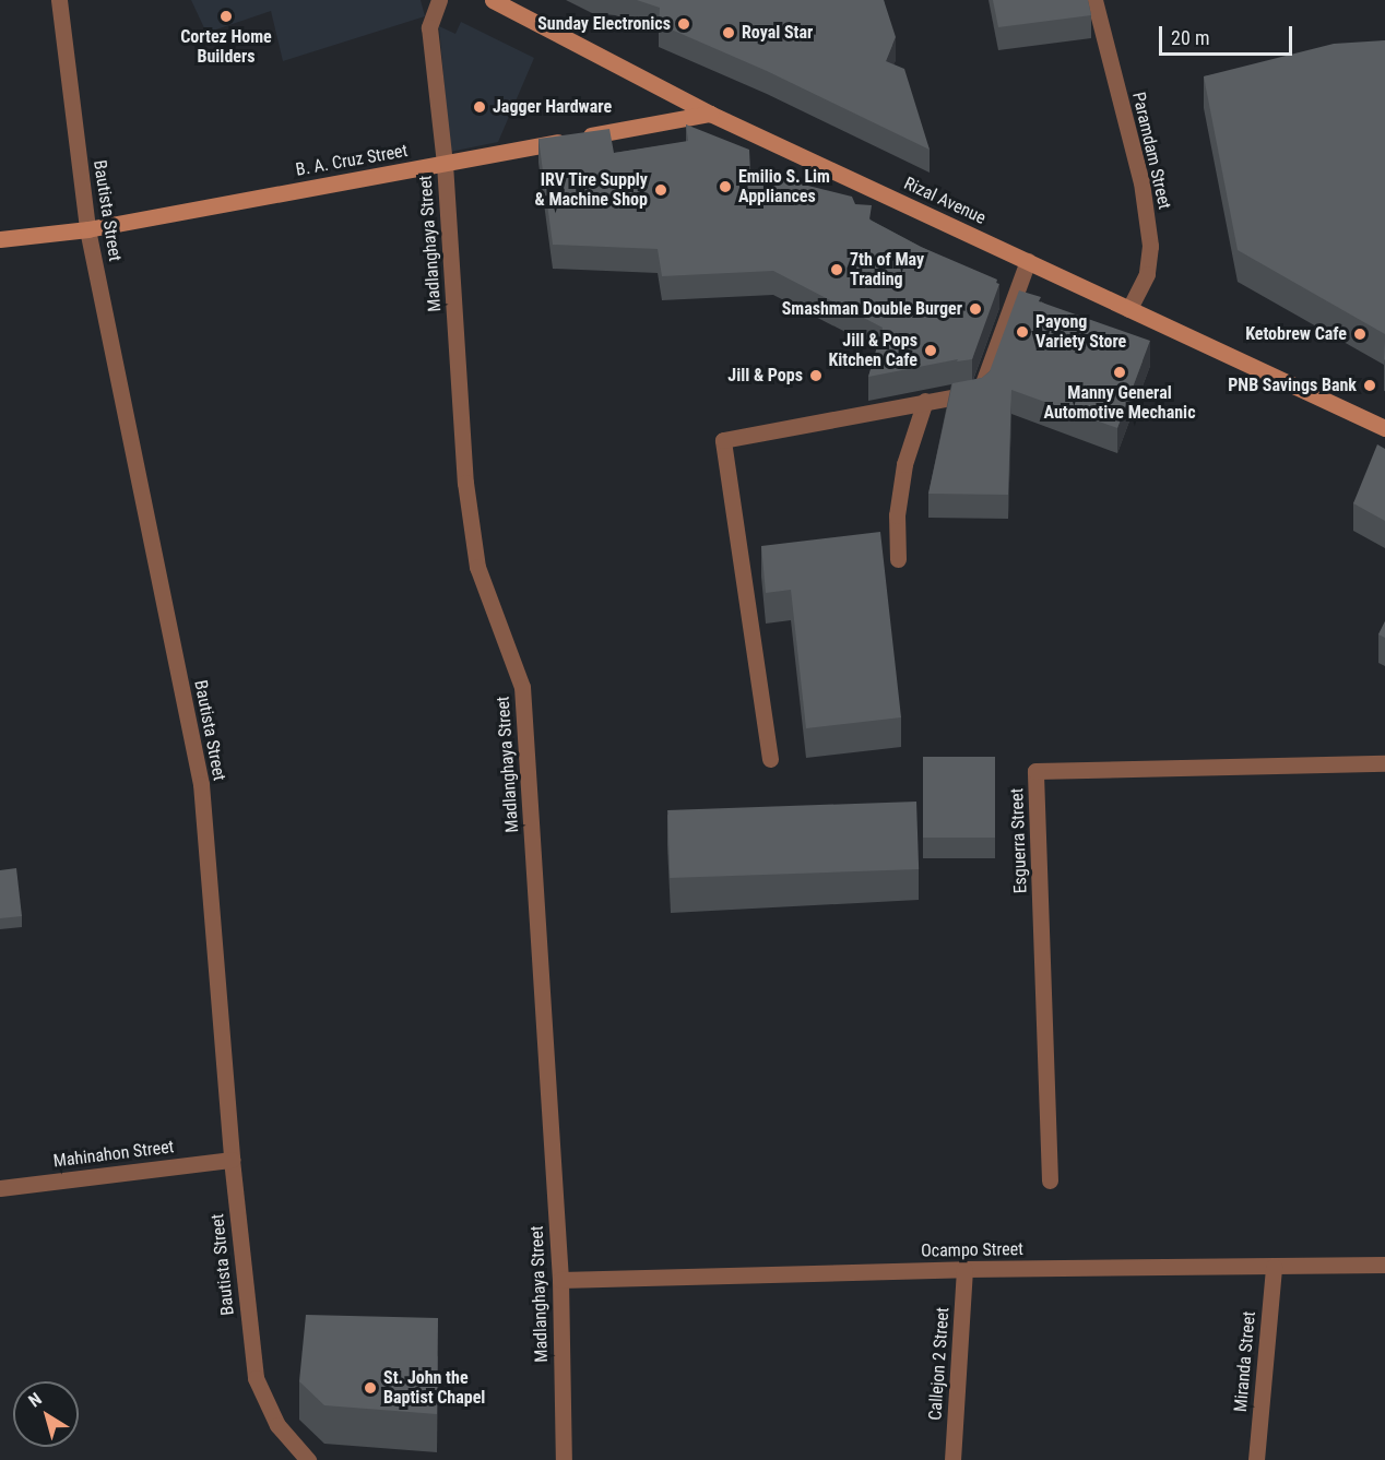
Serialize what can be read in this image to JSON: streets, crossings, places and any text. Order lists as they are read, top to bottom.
{
  "streets": {
    "main road": ["B. A. Cruz Street", "Rizal Avenue"],
    "street": [
      "Paramdam Street",
      "Bautista Street",
      "Madlanghaya Street",
      "Esguerra Street",
      "Mahinahon Street",
      "Ocampo Street",
      "Miranda Street",
      "Callejon 2 Street"
    ]
  },
  "crossings": [
    ["Paramdam Street", "Rizal Avenue"],
    ["B. A. Cruz Street", "Rizal Avenue"],
    ["B. A. Cruz Street", "Bautista Street"],
    ["B. A. Cruz Street", "Madlanghaya Street"],
    ["Bautista Street", "Mahinahon Street"],
    ["Madlanghaya Street", "Ocampo Street"],
    ["Ocampo Street", "Miranda Street"],
    ["Ocampo Street", "Callejon 2 Street"]
  ],
  "places": [
    "Cortez Home Builders",
    "Sunday Electronics",
    "Royal Star",
    "Jagger Hardware",
    "Emilio S. Lim Appliances",
    "IRV Tire Supply & Machine Shop",
    "7th of May Trading",
    "Smashman Double Burger",
    "Payong Variety Store",
    "Ketobrew Cafe",
    "Jill & Pops Kitchen Cafe",
    "Manny General Automotive Mechanic",
    "Jill & Pops",
    "PNB Savings Bank",
    "St. John the Baptist Chapel"
  ],
  "scale_bar": "20 m",
  "north": "top left"
}
